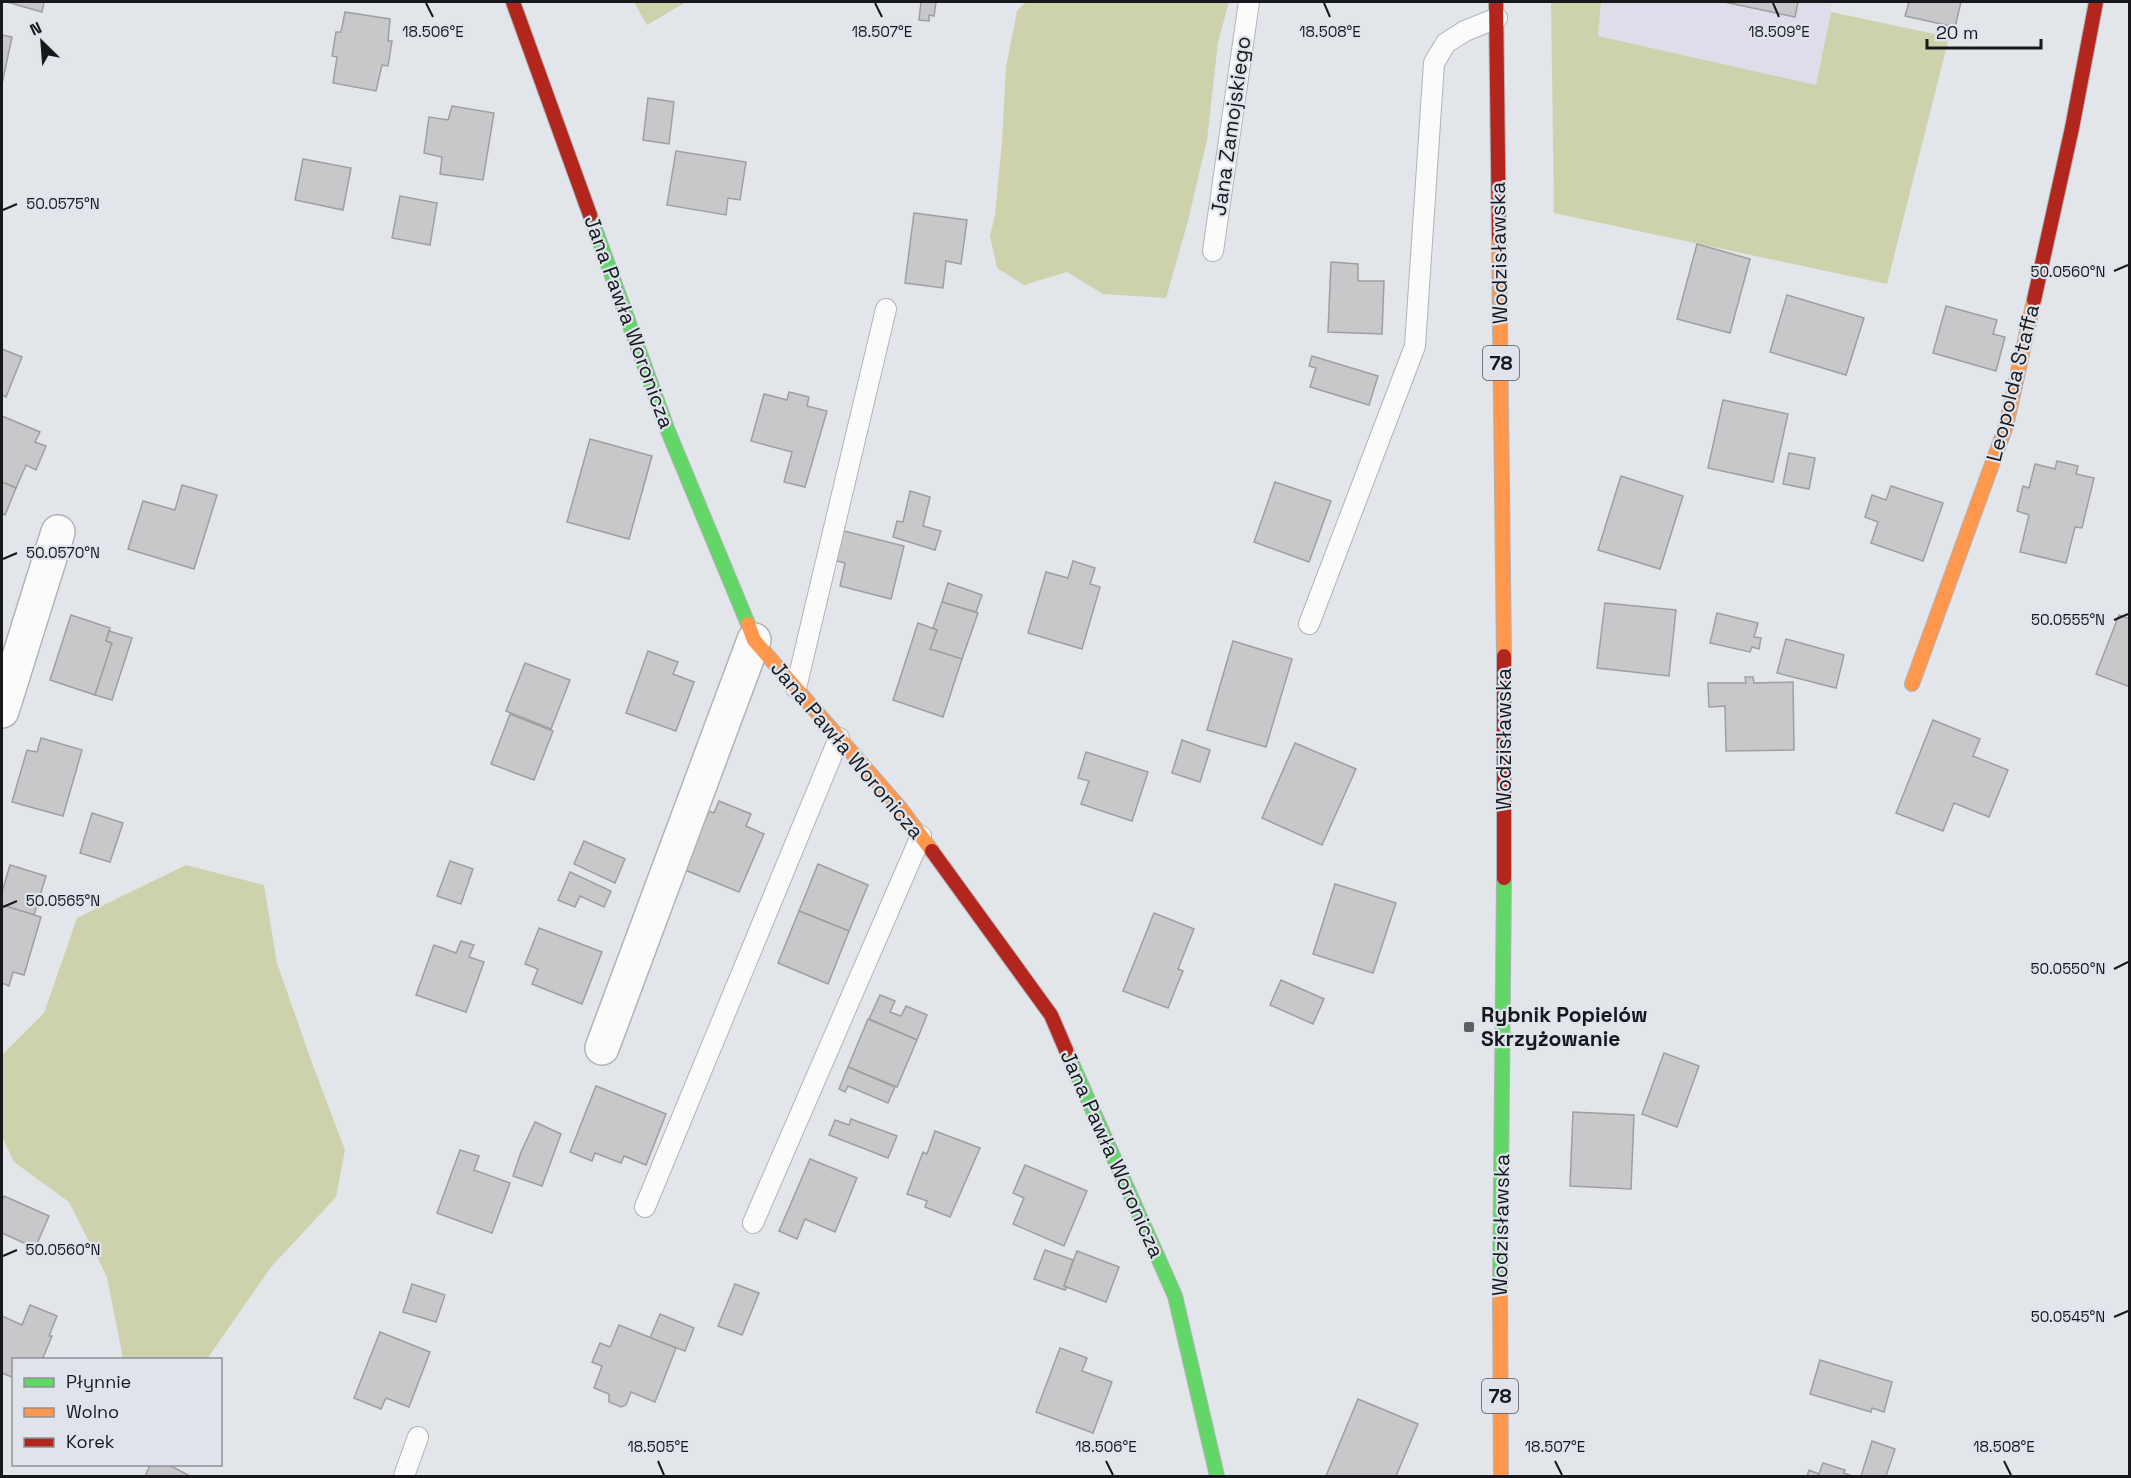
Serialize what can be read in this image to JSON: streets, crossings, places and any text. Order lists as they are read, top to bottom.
{
  "streets": {
    "street": [
      "Wodzisławska",
      "Jana Pawła Woronicza",
      "78",
      "Leopolda Staffa"
    ],
    "lane": ["Jana Zamojskiego"]
  },
  "places": {
    "transit": ["Rybnik Popielów Skrzyżowanie"]
  },
  "legend": ["Płynnie", "Wolno", "Korek"],
  "scale_bar": "20 m",
  "north": "top left",
  "coordinates": [
    "18.506°E",
    "18.507°E",
    "18.508°E",
    "18.509°E",
    "50.0575°N",
    "50.0560°N",
    "50.0570°N",
    "50.0555°N",
    "50.0565°N",
    "50.0550°N",
    "50.0545°N",
    "18.505°E"
  ]
}
